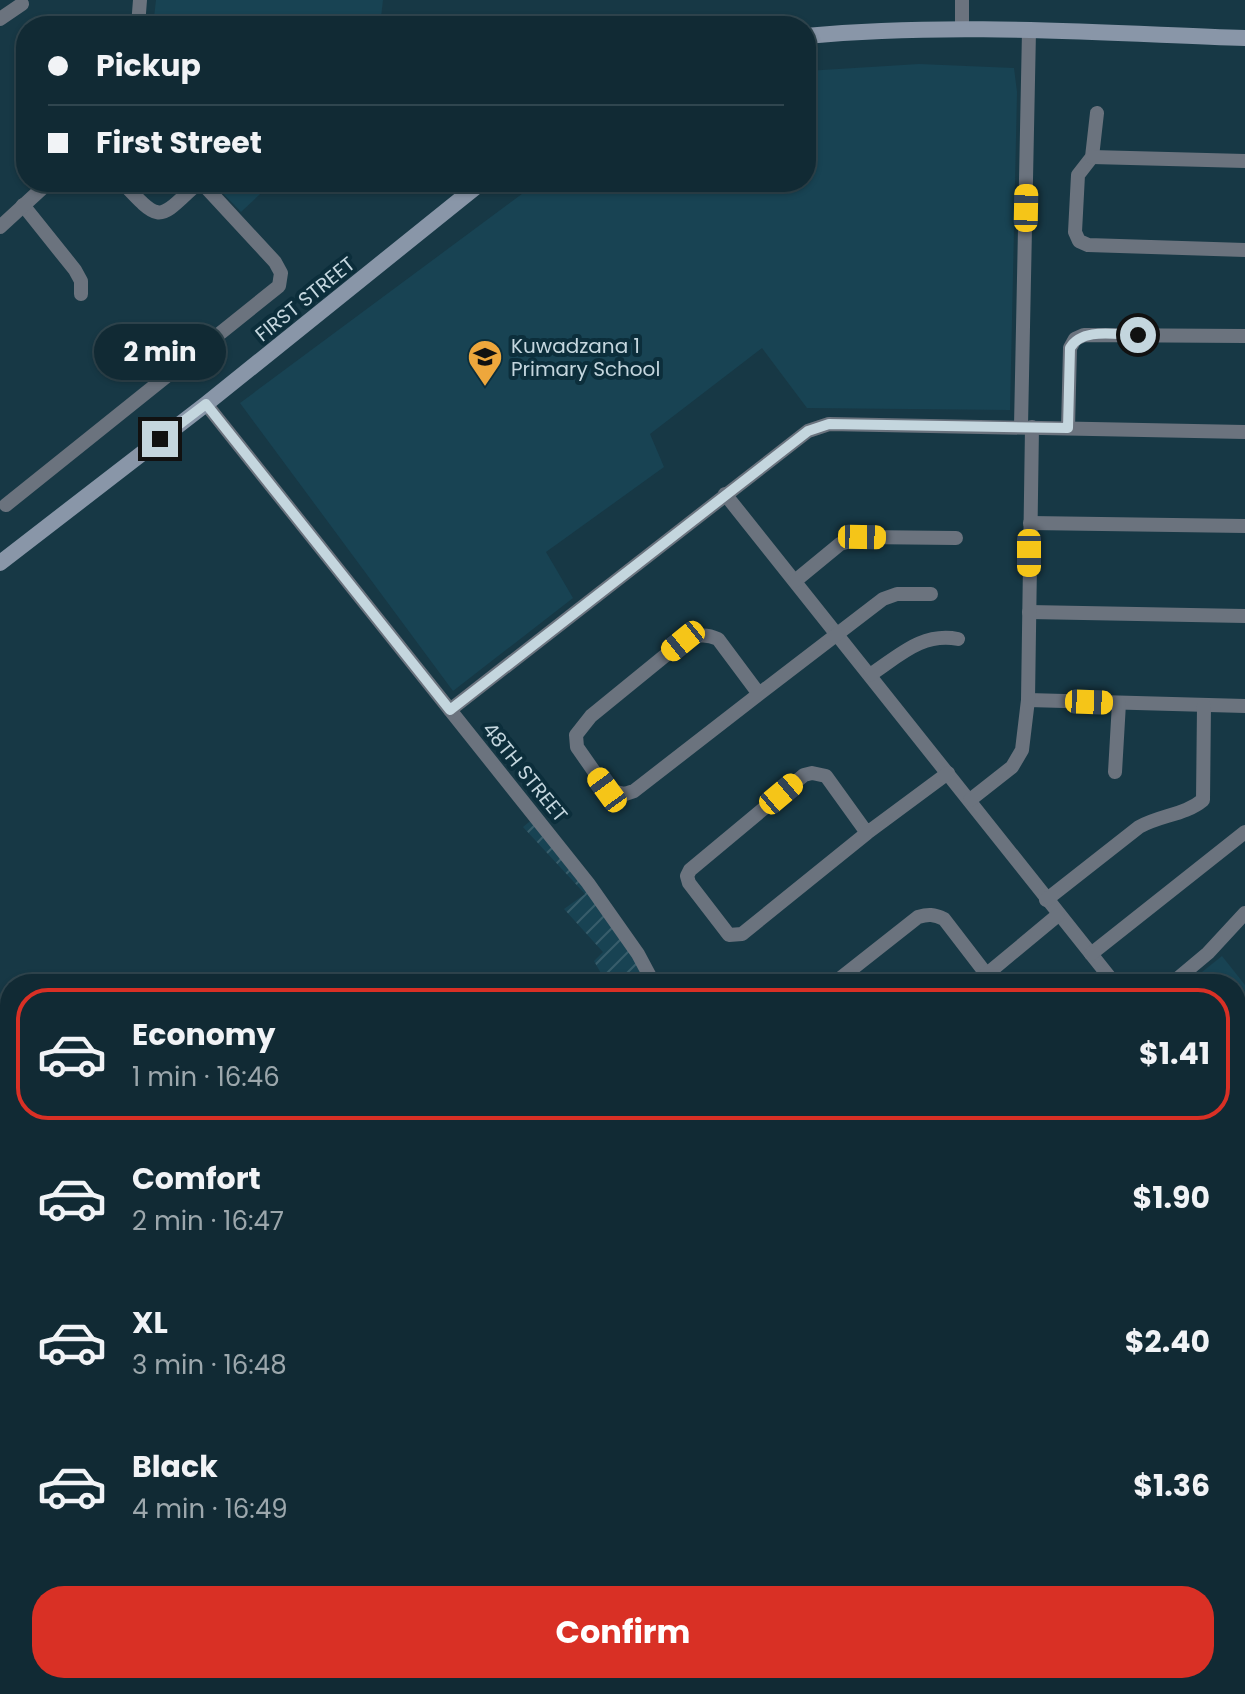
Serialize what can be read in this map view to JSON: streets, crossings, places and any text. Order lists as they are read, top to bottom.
{
  "streets": {
    "street": ["FIRST STREET", "48TH STREET"]
  },
  "crossings": [
    ["FIRST STREET", "48TH STREET"]
  ],
  "places": {
    "school or university": ["Kuwadzana 1 Primary School"]
  },
  "page": {
    "banner": ["Pickup", "First Street"],
    "bubble": "2 min",
    "list": [
      {
        "name": "Economy",
        "note": "1 min · 16:46",
        "value": "$1.41"
      },
      {
        "name": "Comfort",
        "note": "2 min · 16:47",
        "value": "$1.90"
      },
      {
        "name": "XL",
        "note": "3 min · 16:48",
        "value": "$2.40"
      },
      {
        "name": "Black",
        "note": "4 min · 16:49",
        "value": "$1.36"
      }
    ],
    "buttons": "Confirm"
  }
}
